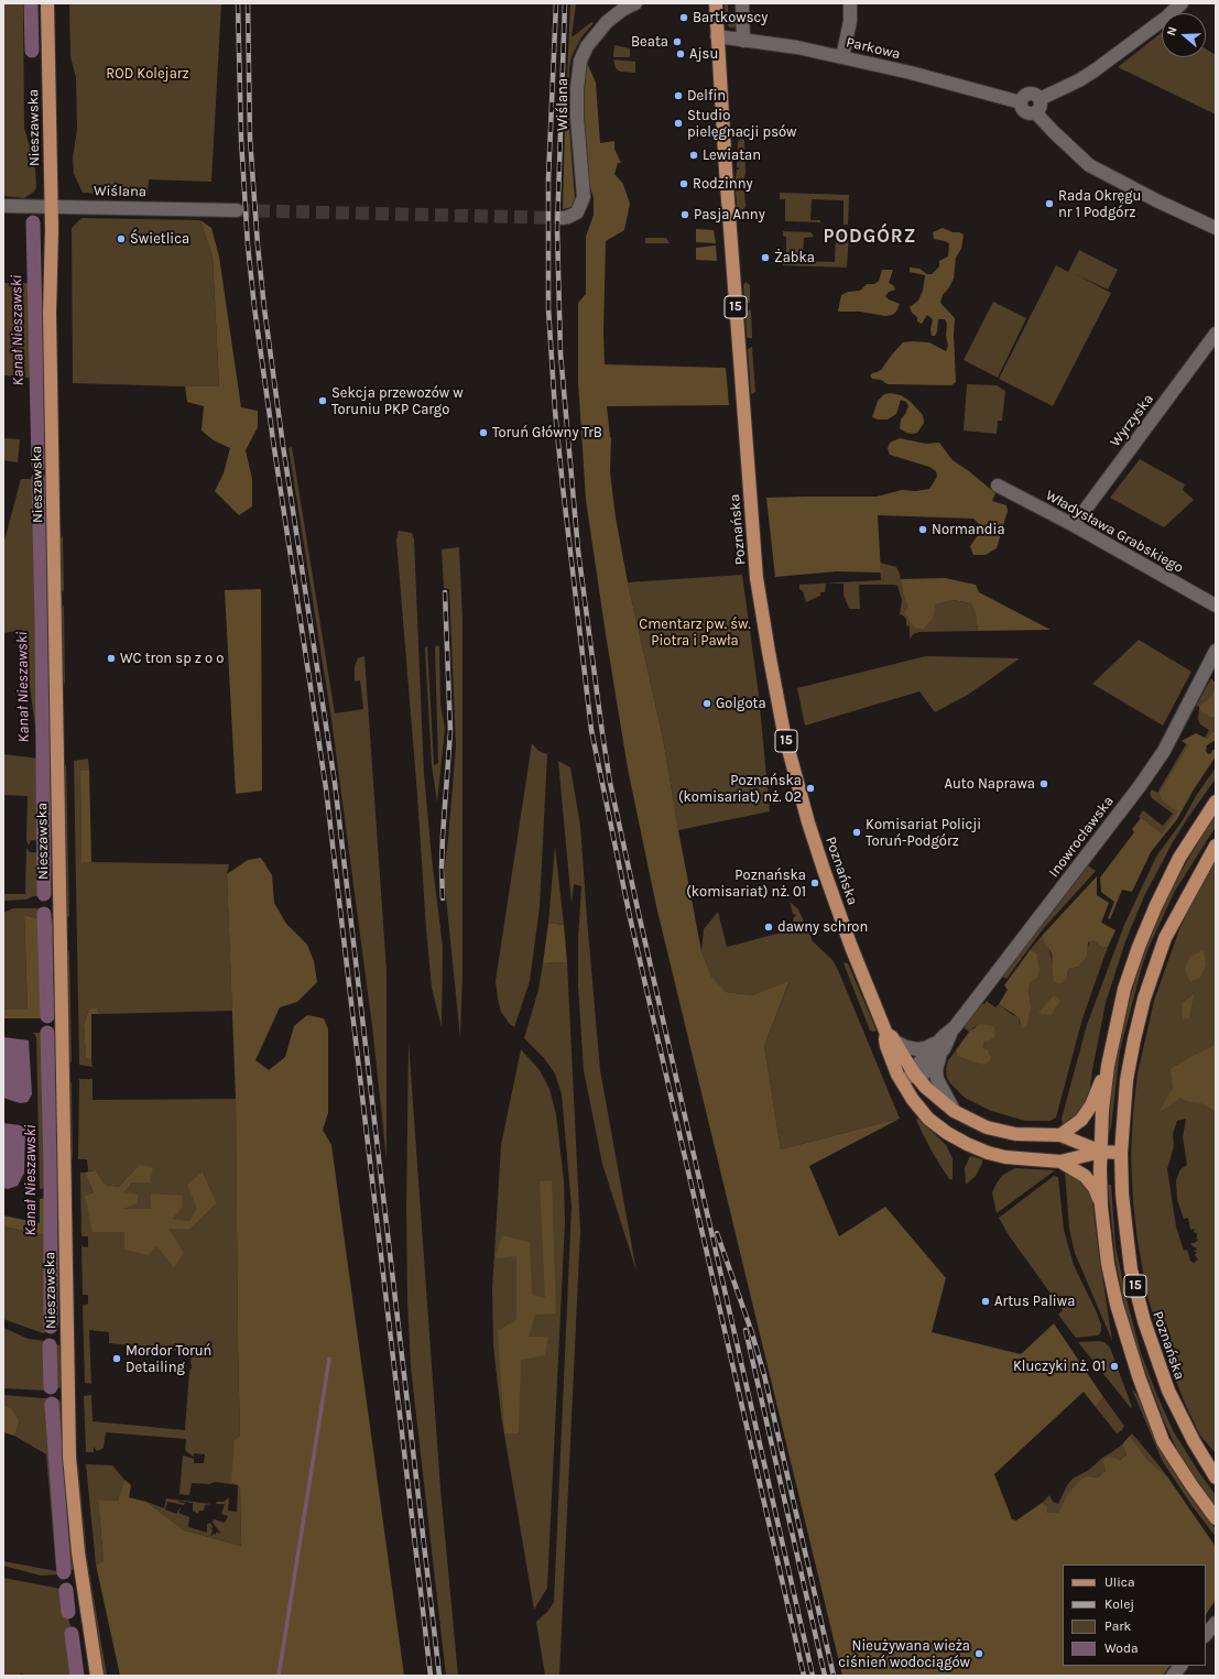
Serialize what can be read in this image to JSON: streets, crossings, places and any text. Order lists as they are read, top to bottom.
{
  "streets": {
    "main road": ["Nieszawska", "15", "Poznańska"],
    "street": [
      "Parkowa",
      "Wiślana",
      "Wyrzyska",
      "Władysława Grabskiego",
      "Inowrocławska"
    ]
  },
  "crossings": [
    ["Parkowa", "Poznańska"],
    ["Wiślana", "Nieszawska"],
    ["Wyrzyska", "Władysława Grabskiego"]
  ],
  "districts": ["PODGÓRZ"],
  "water": ["Kanał Nieszawski"],
  "parks": ["ROD Kolejarz", "Cmentarz pw. św. Piotra i Pawła"],
  "places": [
    "Bartkowscy",
    "Beata",
    "Ajsu",
    "Delfin",
    "Studio pielęgnacji psów",
    "Lewiatan",
    "Rodzinny",
    "Rada Okręgu nr 1 Podgórz",
    "Pasja Anny",
    "Świetlica",
    "Żabka",
    "Sekcja przewozów w Toruniu PKP Cargo",
    "Toruń Główny TrB",
    "Normandia",
    "WC tron sp z o o",
    "Golgota",
    "Auto Naprawa",
    "Poznańska (komisariat) nż. 02",
    "Komisariat Policji Toruń-Podgórz",
    "Poznańska (komisariat) nż. 01",
    "dawny schron",
    "Artus Paliwa",
    "Mordor Toruń Detailing",
    "Kluczyki nż. 01",
    "Nieużywana wieża ciśnień wodociągów"
  ],
  "legend": [
    "Ulica",
    "Kolej",
    "Park",
    "Woda"
  ],
  "north": "left"
}
